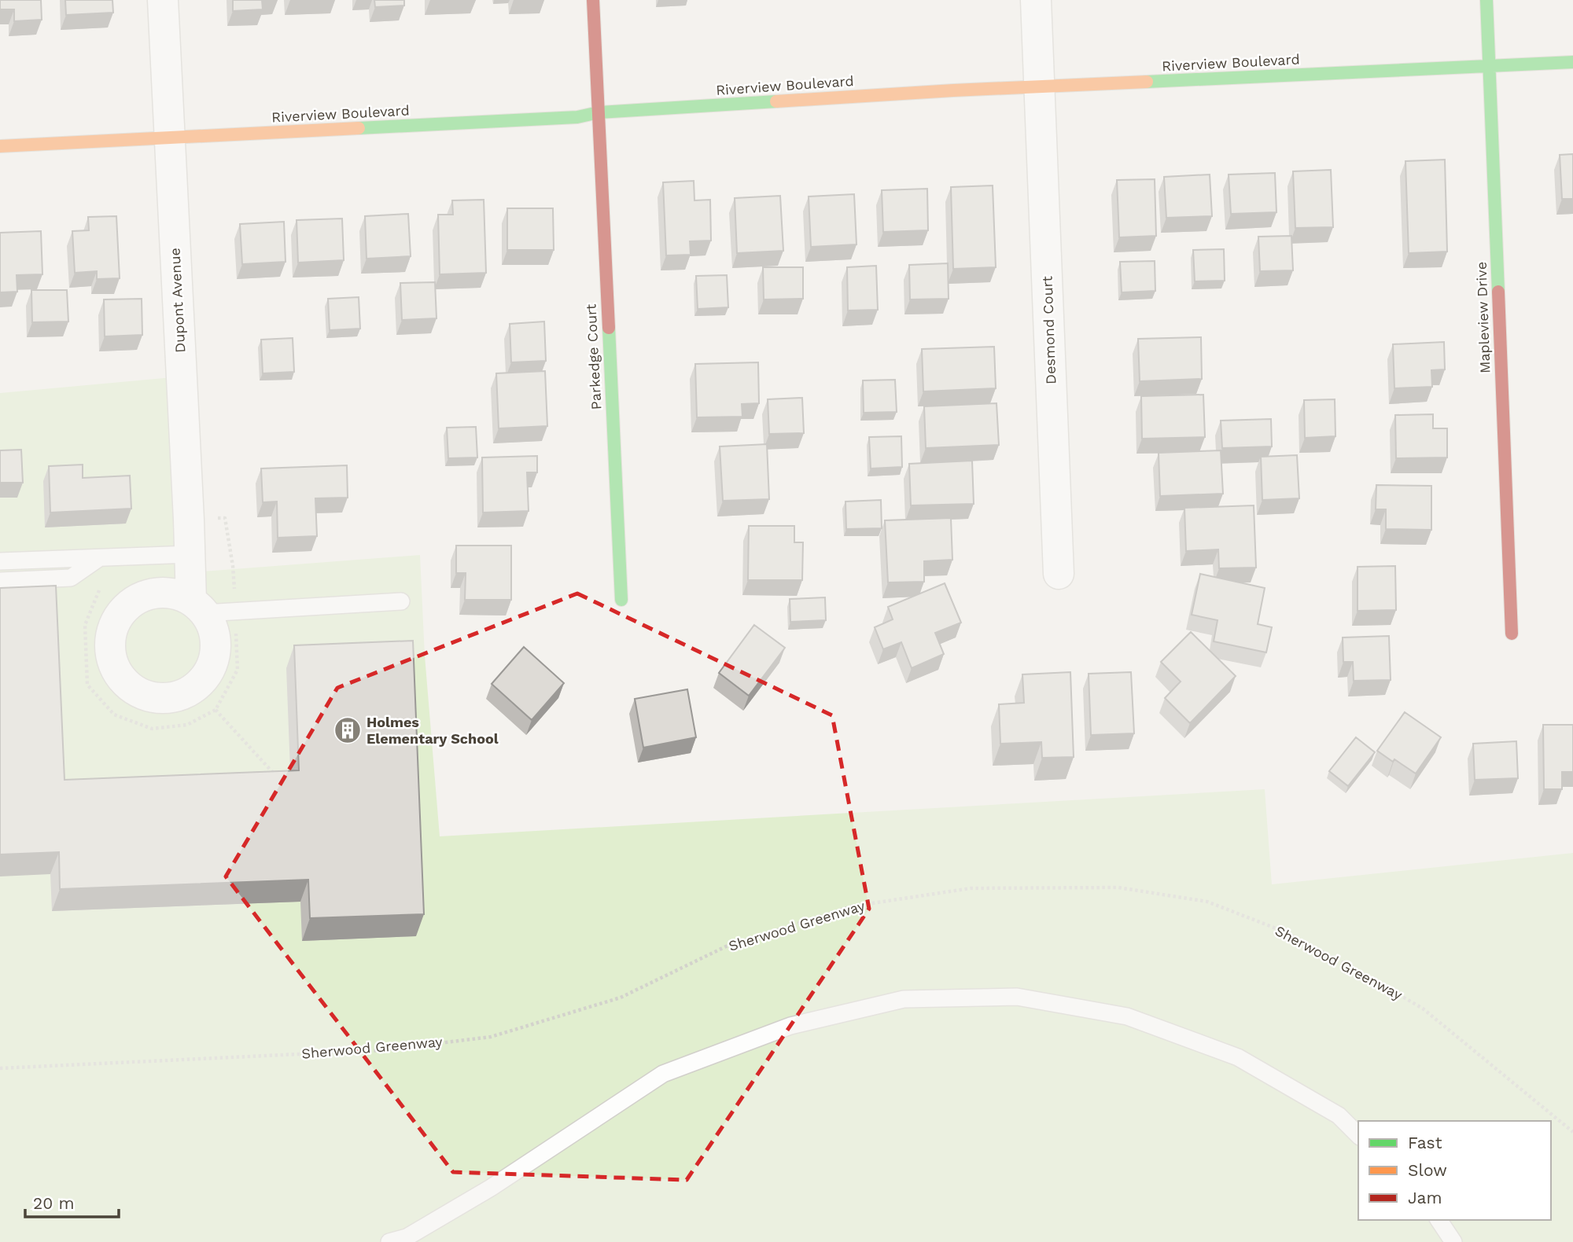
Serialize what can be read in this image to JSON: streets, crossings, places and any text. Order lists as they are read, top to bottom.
{
  "streets": {
    "street": [
      "Riverview Boulevard",
      "Dupont Avenue",
      "Mapleview Drive",
      "Desmond Court",
      "Parkedge Court"
    ],
    "path": ["Sherwood Greenway"]
  },
  "crossings": [
    ["Riverview Boulevard", "Dupont Avenue"],
    ["Riverview Boulevard", "Mapleview Drive"],
    ["Riverview Boulevard", "Desmond Court"],
    ["Riverview Boulevard", "Parkedge Court"]
  ],
  "places": {
    "building": ["Holmes Elementary School"]
  },
  "legend": ["Fast", "Slow", "Jam"],
  "scale_bar": "20 m"
}
